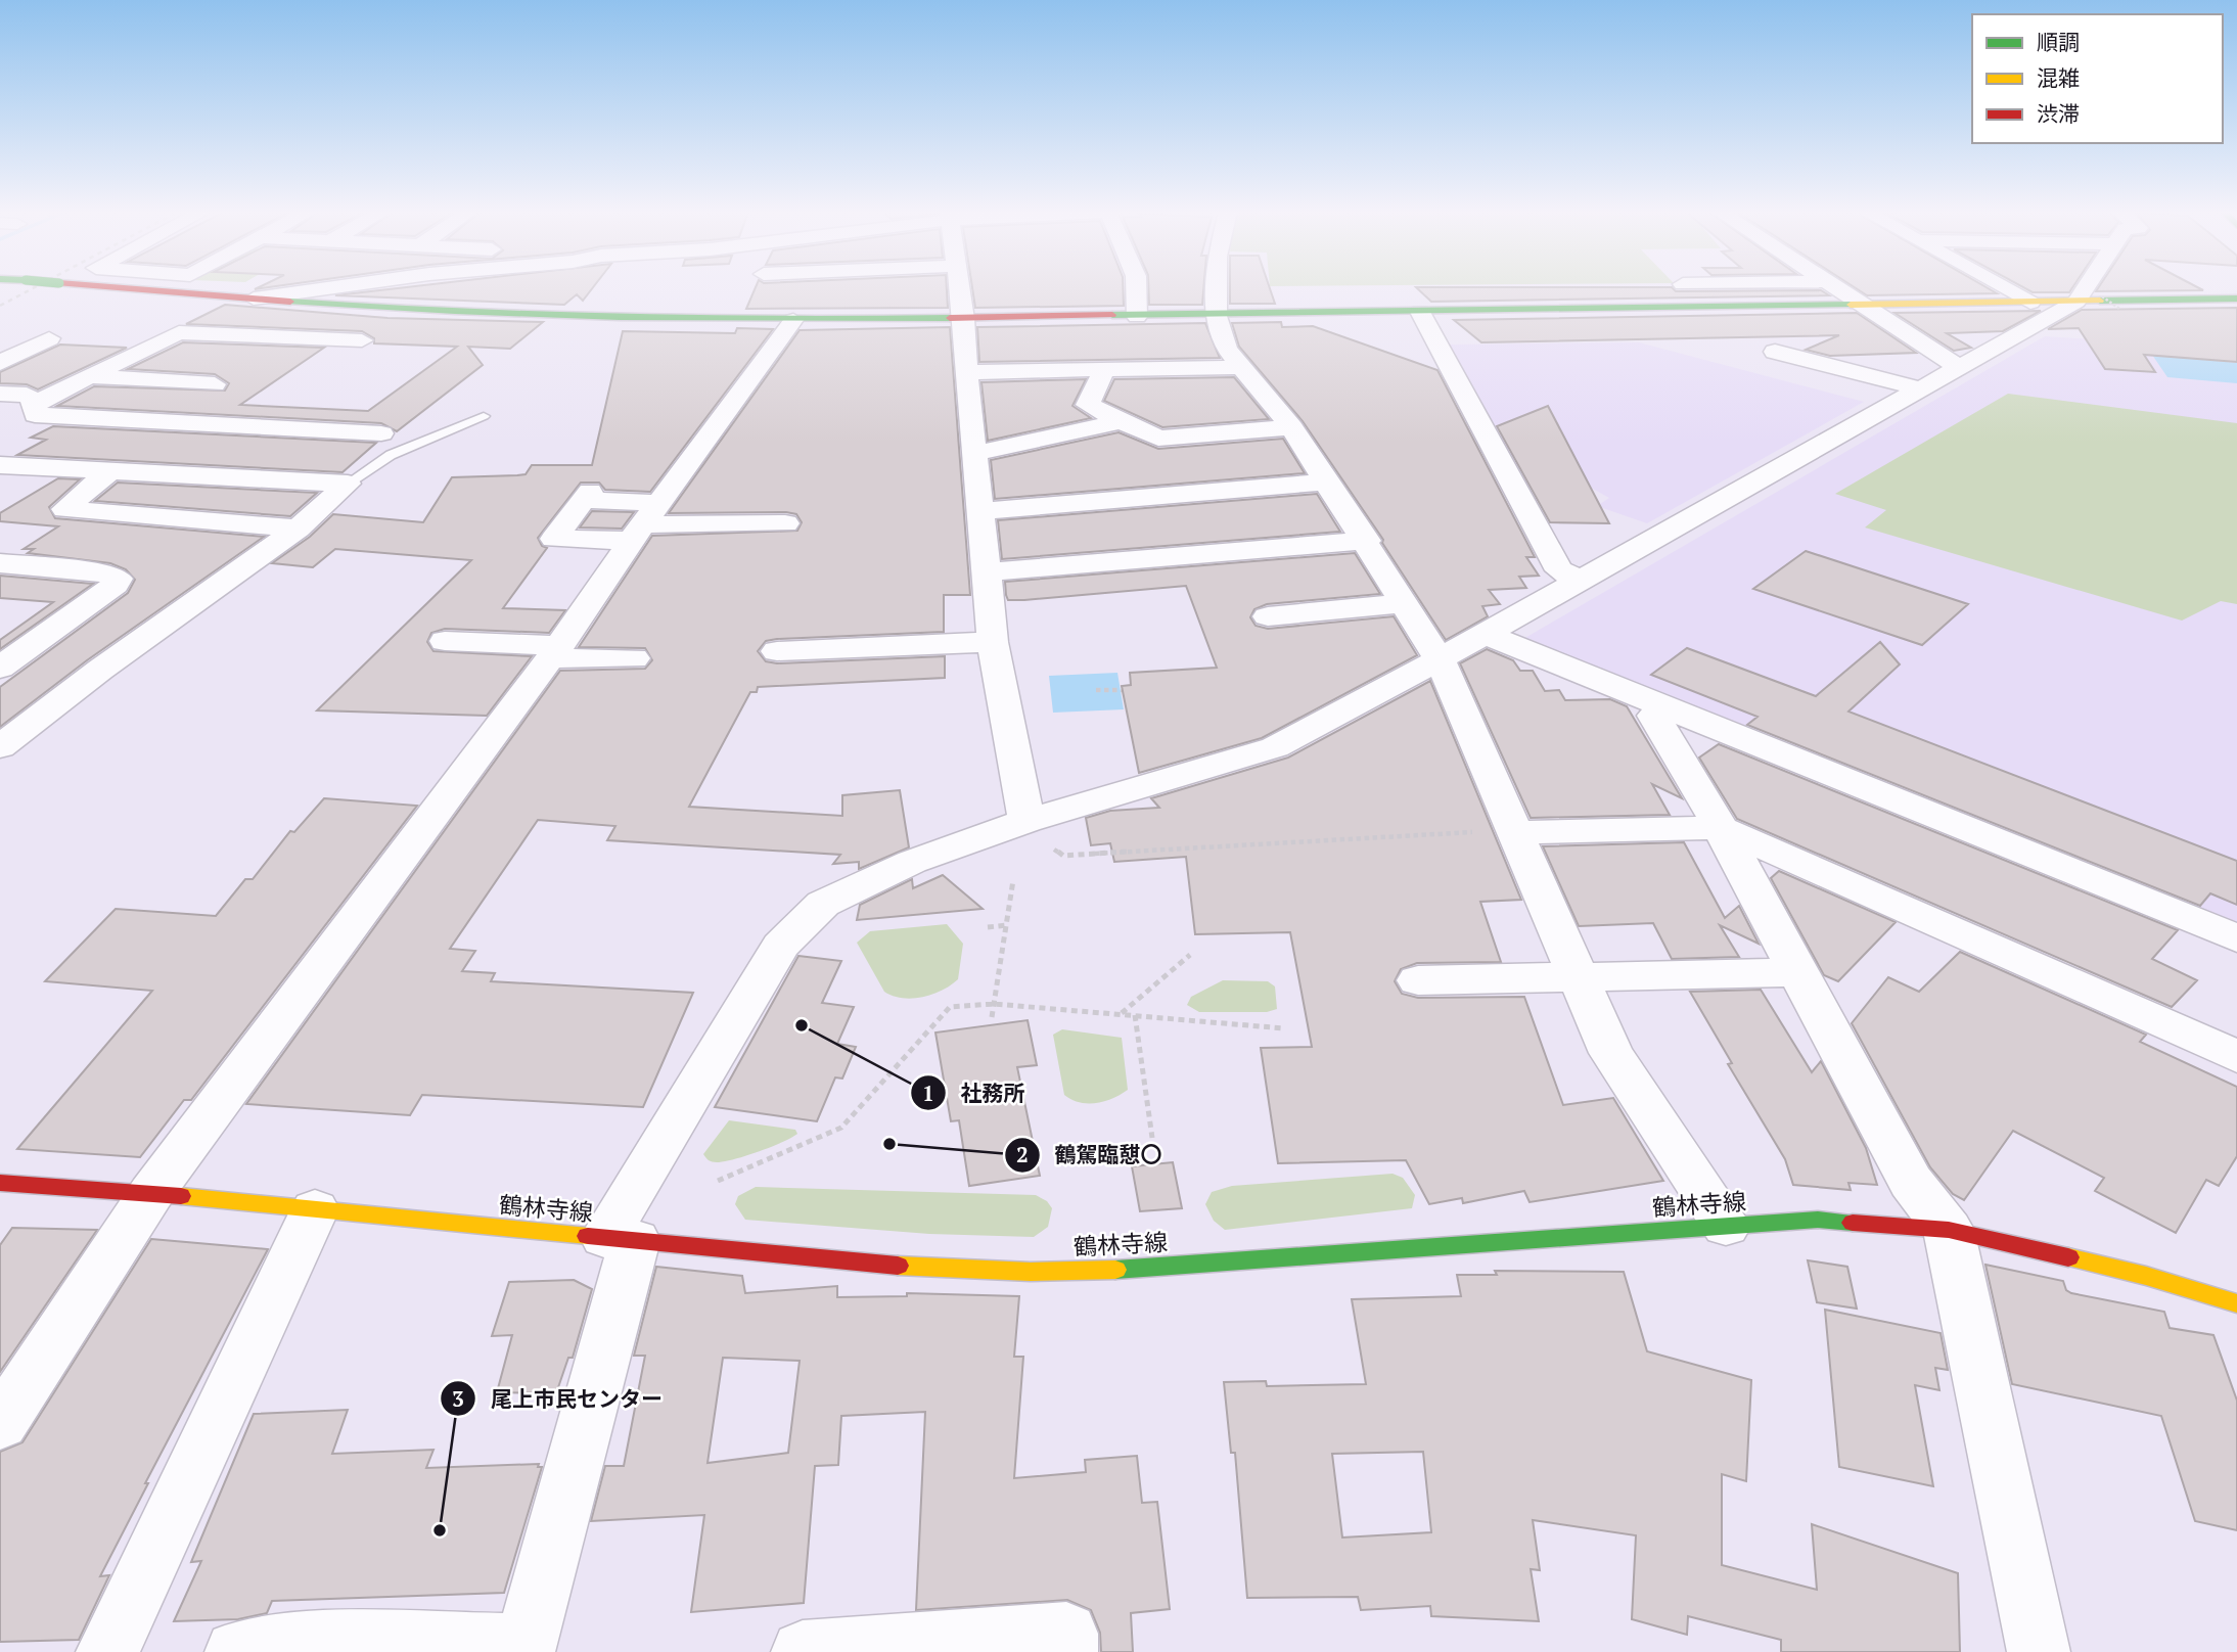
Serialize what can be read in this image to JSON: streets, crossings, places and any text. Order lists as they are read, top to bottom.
{
  "streets": {
    "main road": ["鶴林寺線"]
  },
  "places": ["社務所", "鶴駕臨憇〇", "尾上市民センター"],
  "legend": ["順調", "混雑", "渋滞"]
}
